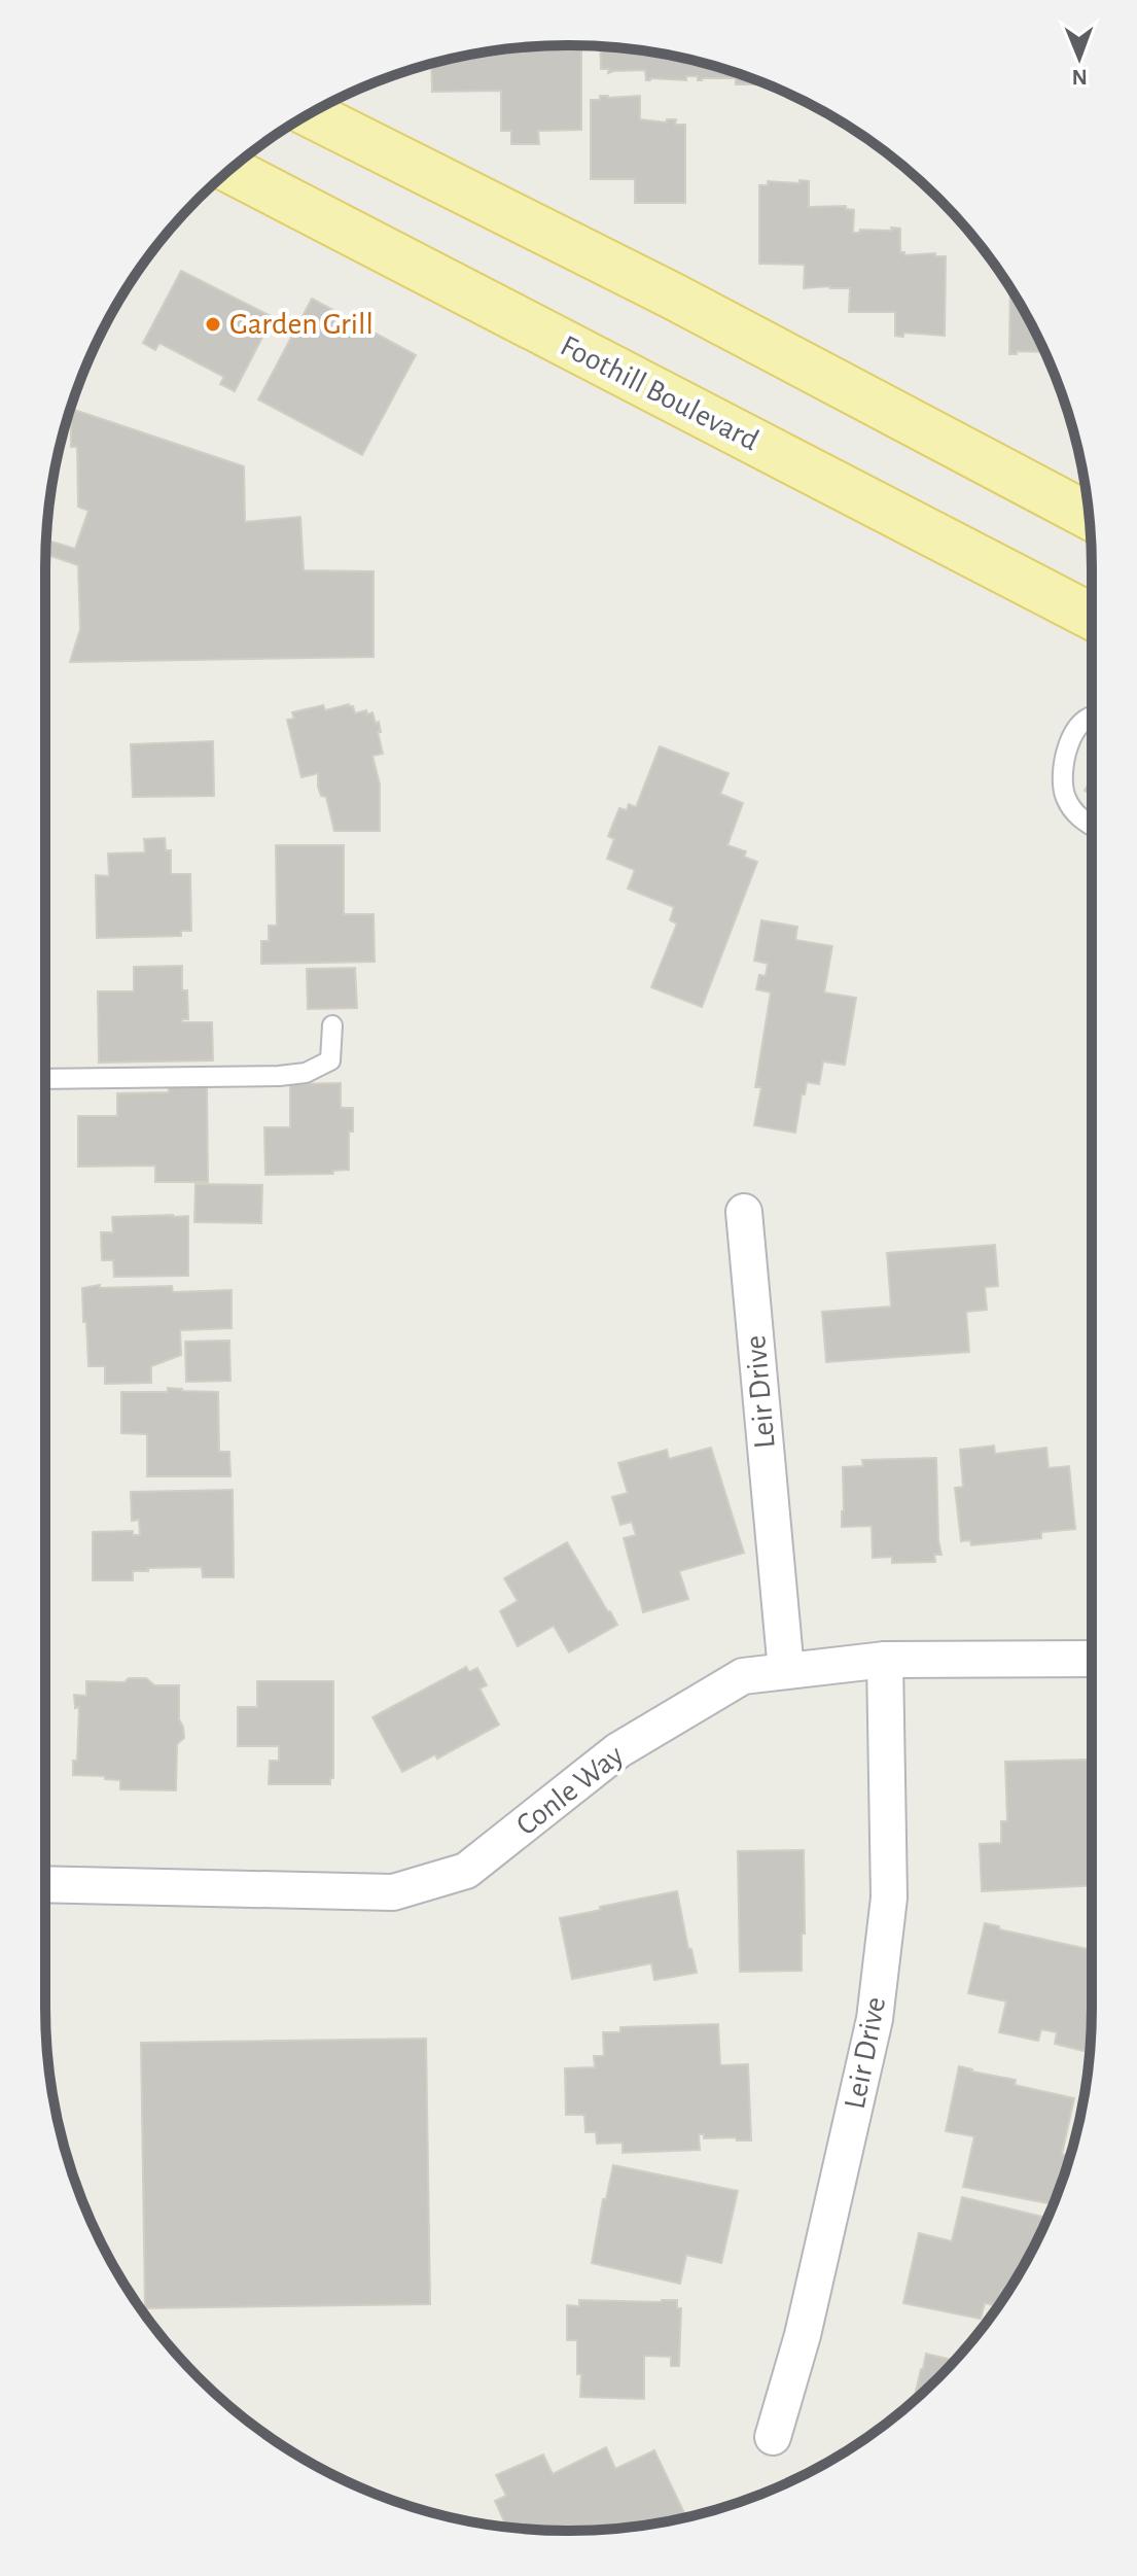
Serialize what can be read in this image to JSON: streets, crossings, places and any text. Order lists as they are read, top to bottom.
{
  "streets": {
    "main road": ["Foothill Boulevard"],
    "street": ["Leir Drive", "Conle Way"]
  },
  "crossings": [
    ["Leir Drive", "Conle Way"]
  ],
  "places": ["Garden Grill"],
  "north": "bottom"
}
